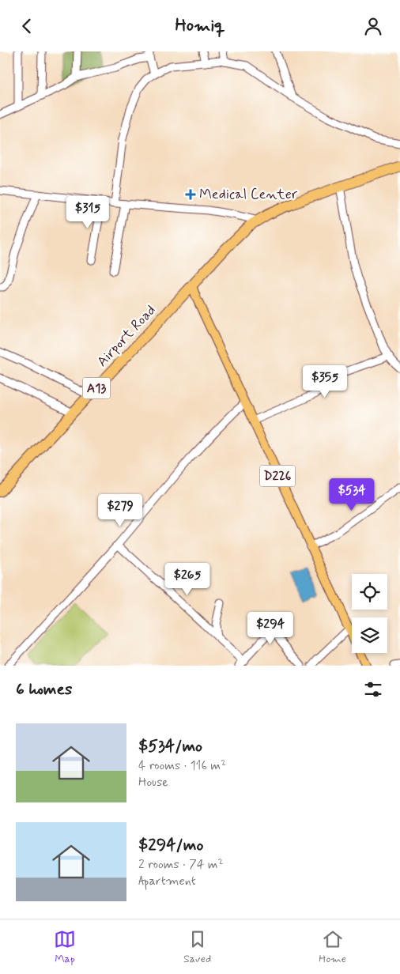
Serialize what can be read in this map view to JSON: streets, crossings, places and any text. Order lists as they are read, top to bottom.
{
  "streets": {
    "highway": ["Airport Road", "A13"],
    "main road": ["D226"]
  },
  "crossings": [
    ["Airport Road", "A13"],
    ["Airport Road", "D226"],
    ["A13", "D226"]
  ],
  "places": {
    "health": ["Medical Center"]
  },
  "page": {
    "header": "Homiq",
    "price": [
      "$315",
      "$355",
      "$534",
      "$279",
      "$265",
      "$294"
    ],
    "heading": "6 homes",
    "list": [
      {
        "name": "$534/mo",
        "note": "4 rooms · 116 m² · House"
      },
      {
        "name": "$294/mo",
        "note": "2 rooms · 74 m² · Apartment"
      }
    ],
    "tabs": ["Map", "Saved", "Home"]
  }
}
